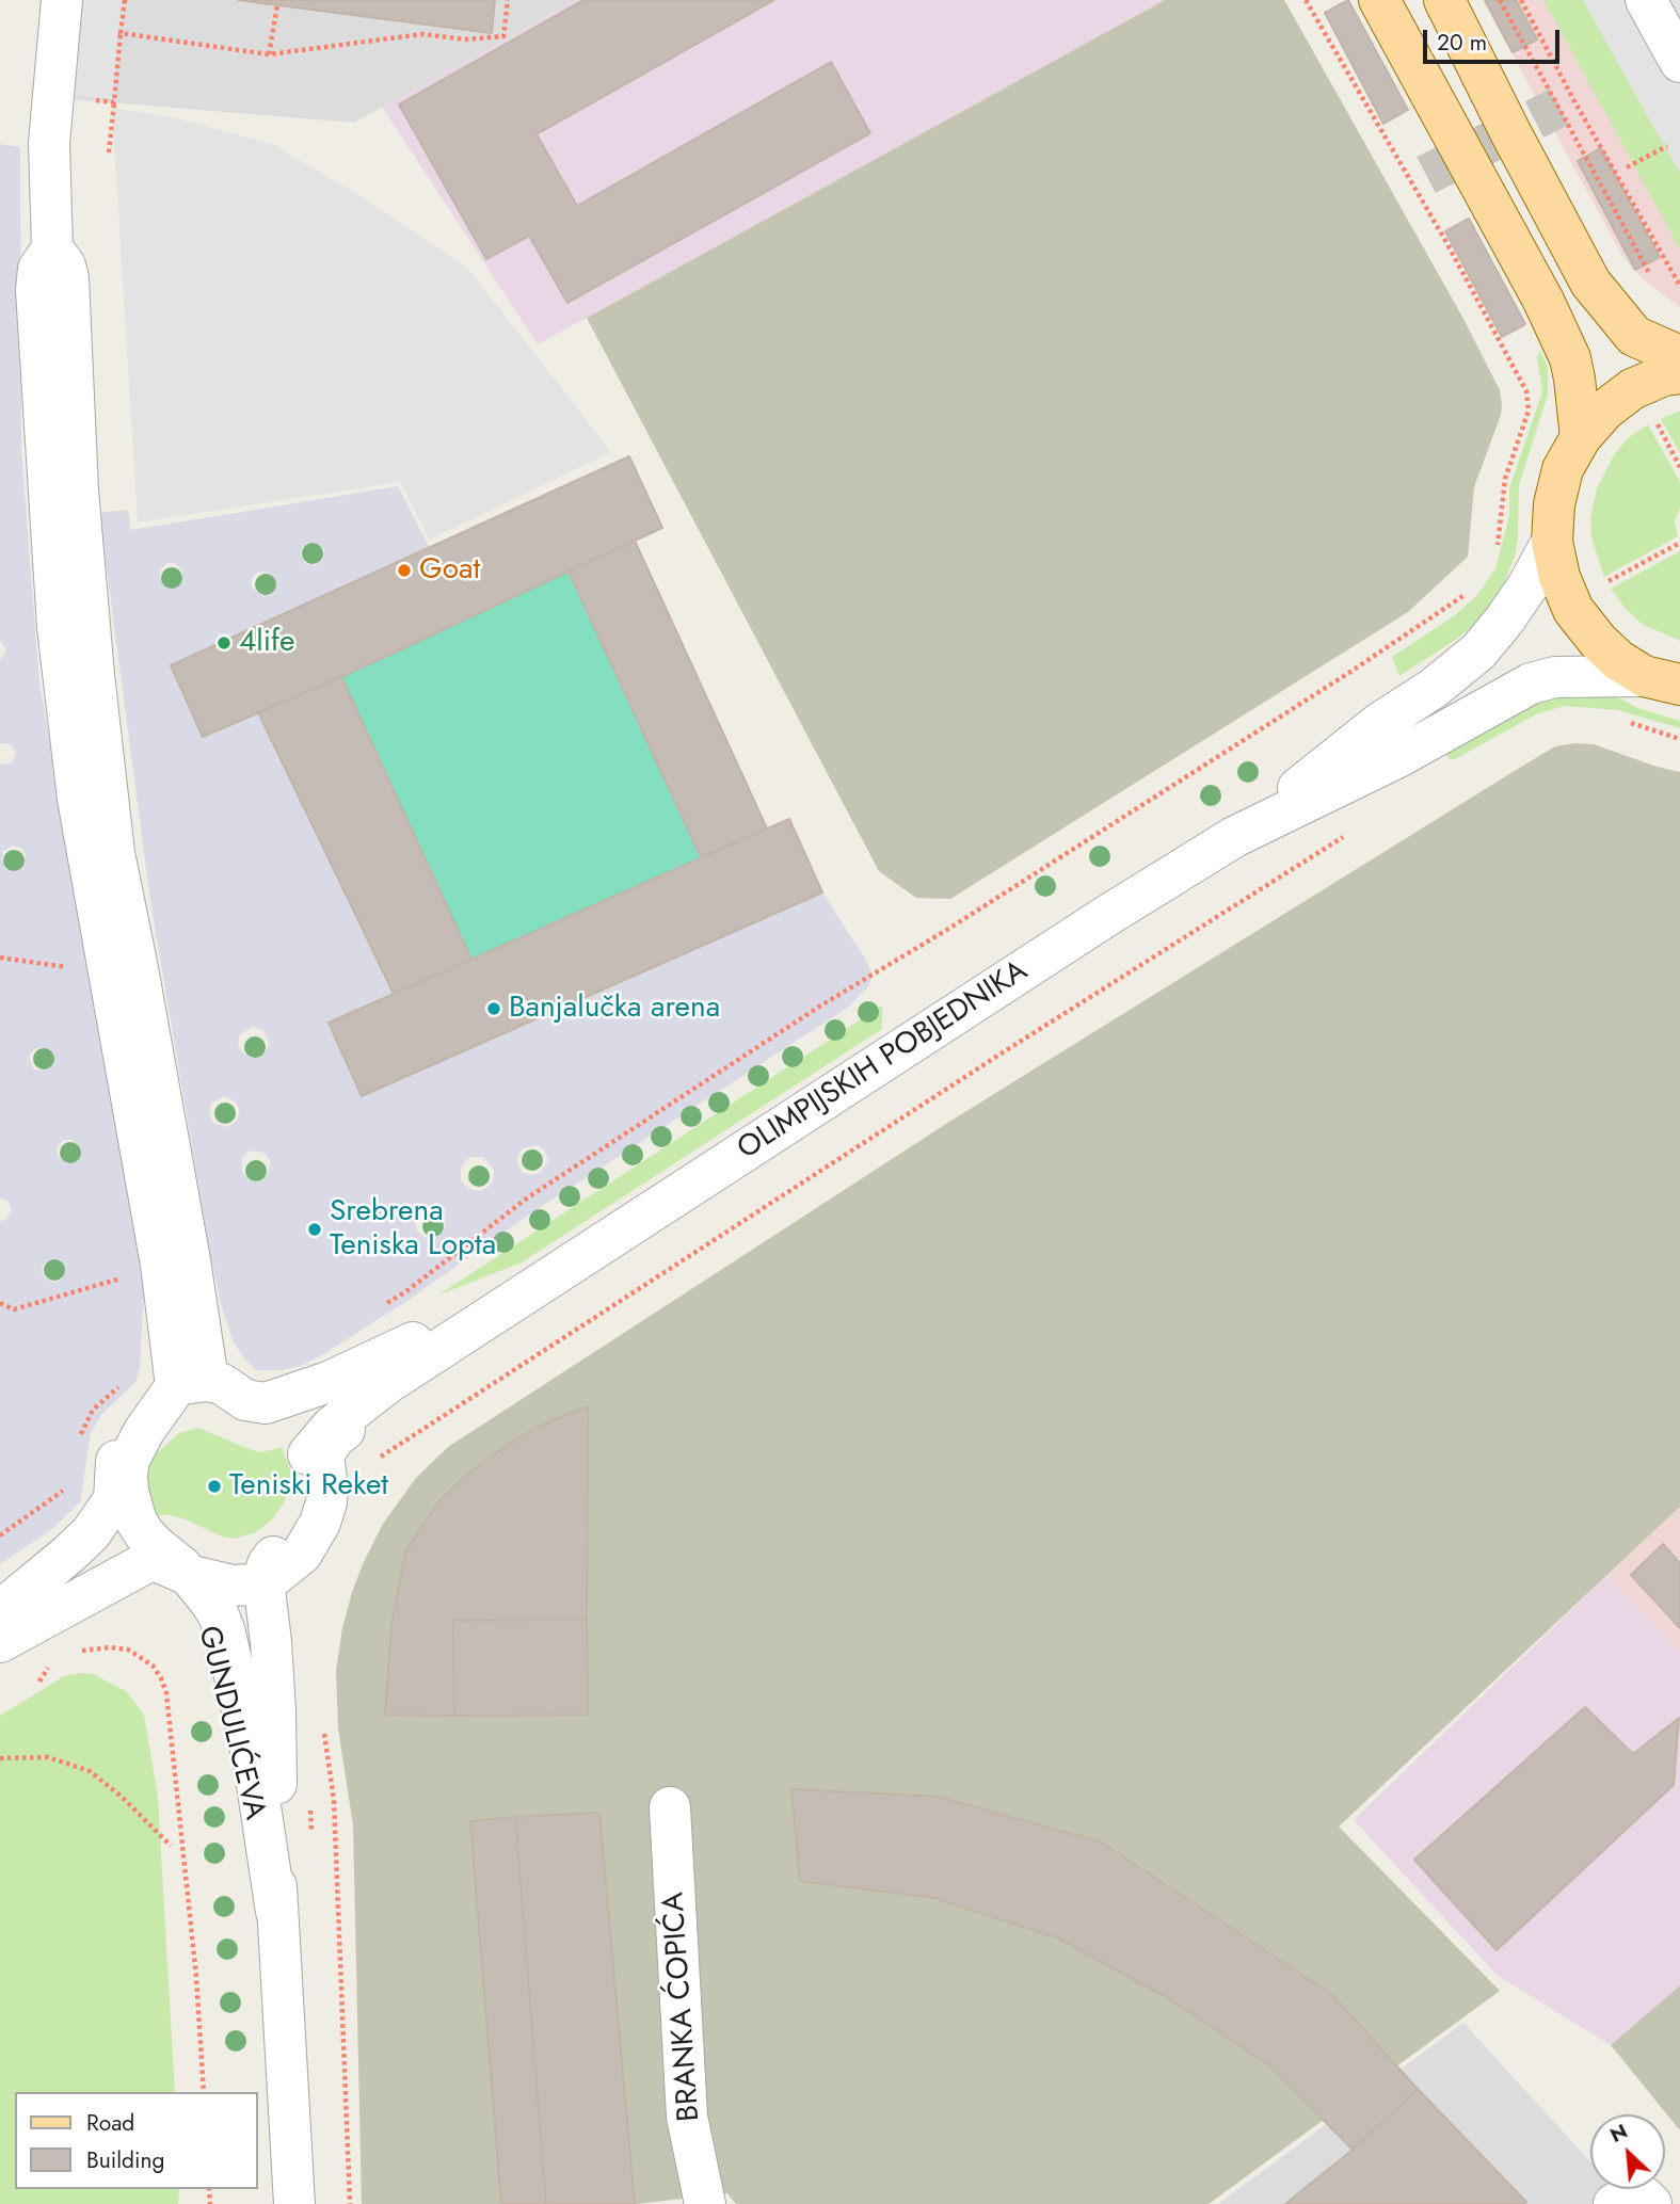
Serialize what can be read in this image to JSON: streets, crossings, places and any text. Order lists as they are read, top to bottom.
{
  "streets": {
    "street": ["OLIMPIJSKIH POBJEDNIKA", "GUNDULIĆEVA", "BRANKA ĆOPIĆA"]
  },
  "crossings": [
    ["OLIMPIJSKIH POBJEDNIKA", "GUNDULIĆEVA"]
  ],
  "places": [
    "Goat",
    "4life",
    "Banjalučka arena",
    "Srebrena Teniska Lopta",
    "Teniski Reket"
  ],
  "legend": ["Road", "Building"],
  "scale_bar": "20 m",
  "north": "top left"
}
